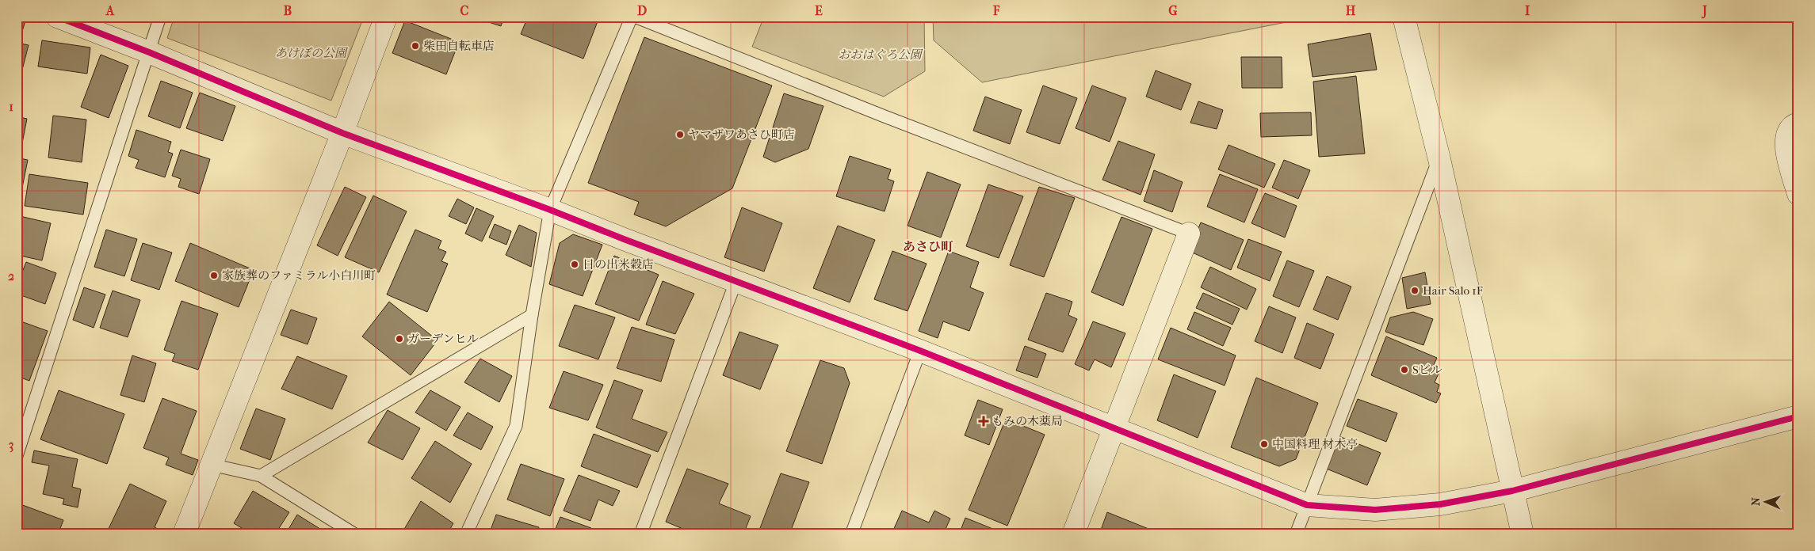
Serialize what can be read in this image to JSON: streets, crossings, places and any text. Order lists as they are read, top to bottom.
{
  "districts": ["あさひ町"],
  "parks": ["あけぼの公園", "おおはぐろ公園"],
  "places": {
    "other": [
      "柴田自転車店",
      "ヤマザワあさひ町店",
      "日の出米穀店",
      "家族葬のファミラル小白川町",
      "Hair Salo 1F",
      "ガーデンヒル",
      "Sビル",
      "中国料理 材木亭"
    ],
    "health": ["もみの木薬局"]
  },
  "north": "left",
  "grid": {
    "columns": [
      "A",
      "B",
      "C",
      "D",
      "E",
      "F",
      "G",
      "H",
      "I",
      "J"
    ],
    "rows": ["1", "2", "3"]
  }
}
